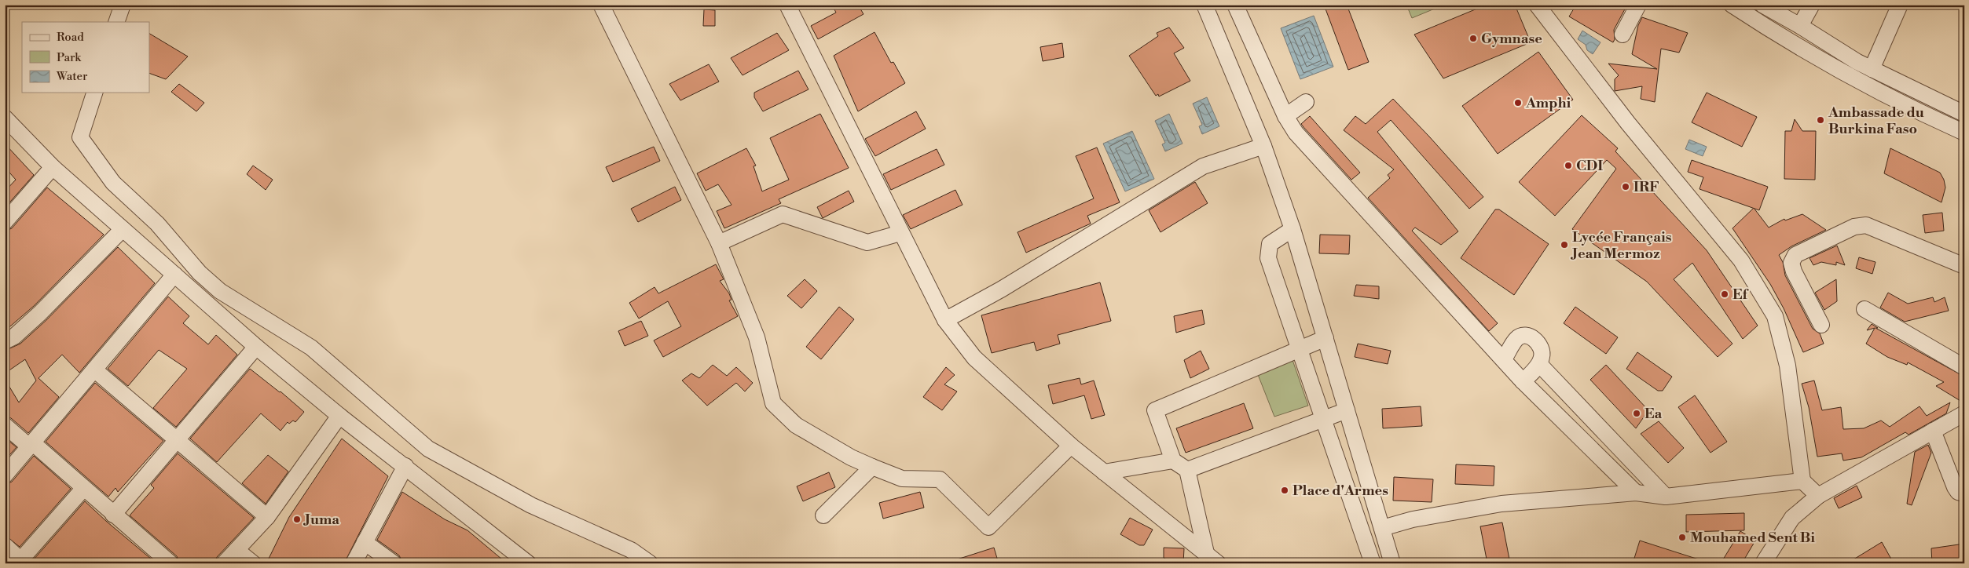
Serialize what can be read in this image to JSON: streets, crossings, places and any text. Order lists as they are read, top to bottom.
{
  "places": [
    "Gymnase",
    "Amphi",
    "Ambassade du Burkina Faso",
    "CDI",
    "IRF",
    "Lycée Français Jean Mermoz",
    "Ef",
    "Ea",
    "Place d'Armes",
    "Juma",
    "Mouhamed Sent Bi"
  ],
  "legend": ["Road", "Park", "Water"]
}
